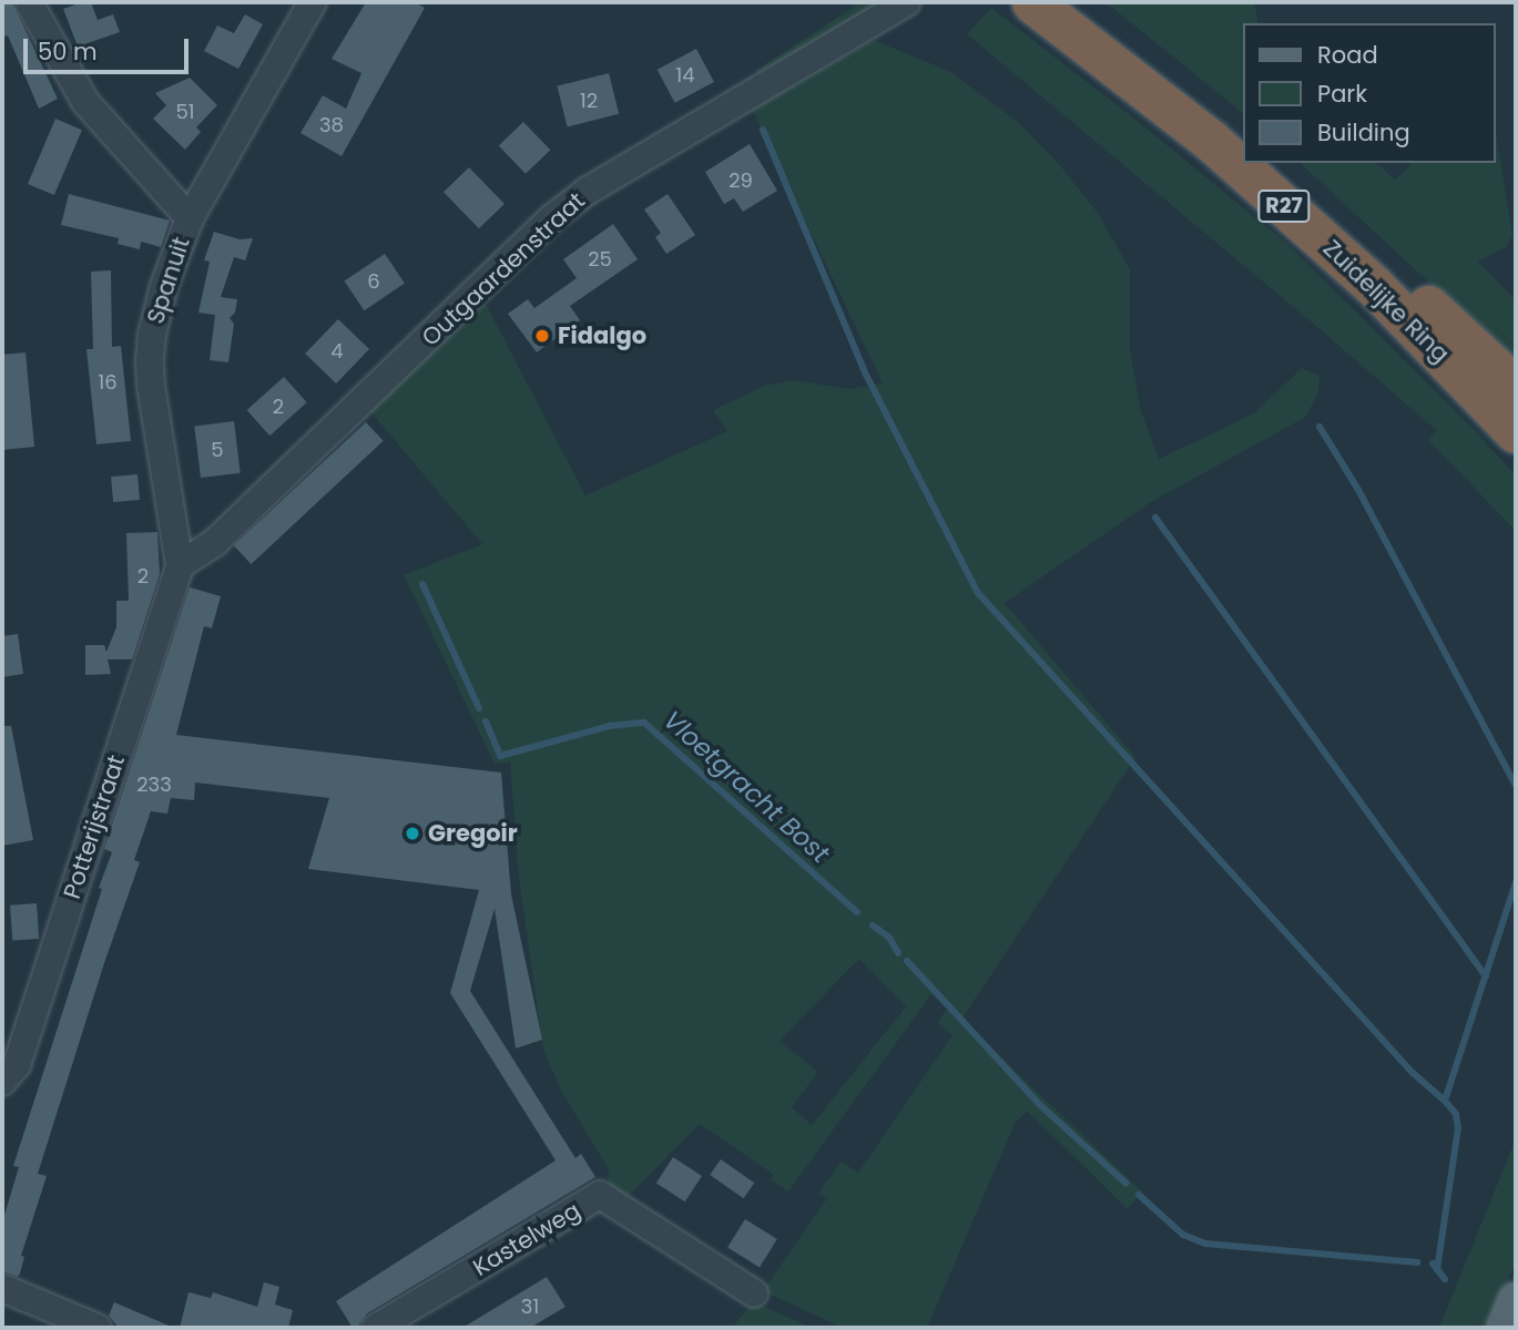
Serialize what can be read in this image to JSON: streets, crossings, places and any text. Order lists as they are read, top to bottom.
{
  "streets": {
    "highway": ["R27", "Zuidelijke Ring"],
    "street": [
      "Outgaardenstraat",
      "Spanuit",
      "Potterijstraat",
      "Kastelweg"
    ]
  },
  "crossings": [
    ["Outgaardenstraat", "Spanuit"],
    ["Outgaardenstraat", "Potterijstraat"],
    ["Spanuit", "Potterijstraat"]
  ],
  "water": ["Vloetgracht Bost"],
  "places": ["Fidalgo", "Gregoir"],
  "house_numbers": [
    "14",
    "12",
    "51",
    "38",
    "29",
    "25",
    "6",
    "4",
    "16",
    "2",
    "5",
    "2",
    "233",
    "31"
  ],
  "legend": ["Road", "Park", "Building"],
  "scale_bar": "50 m"
}
